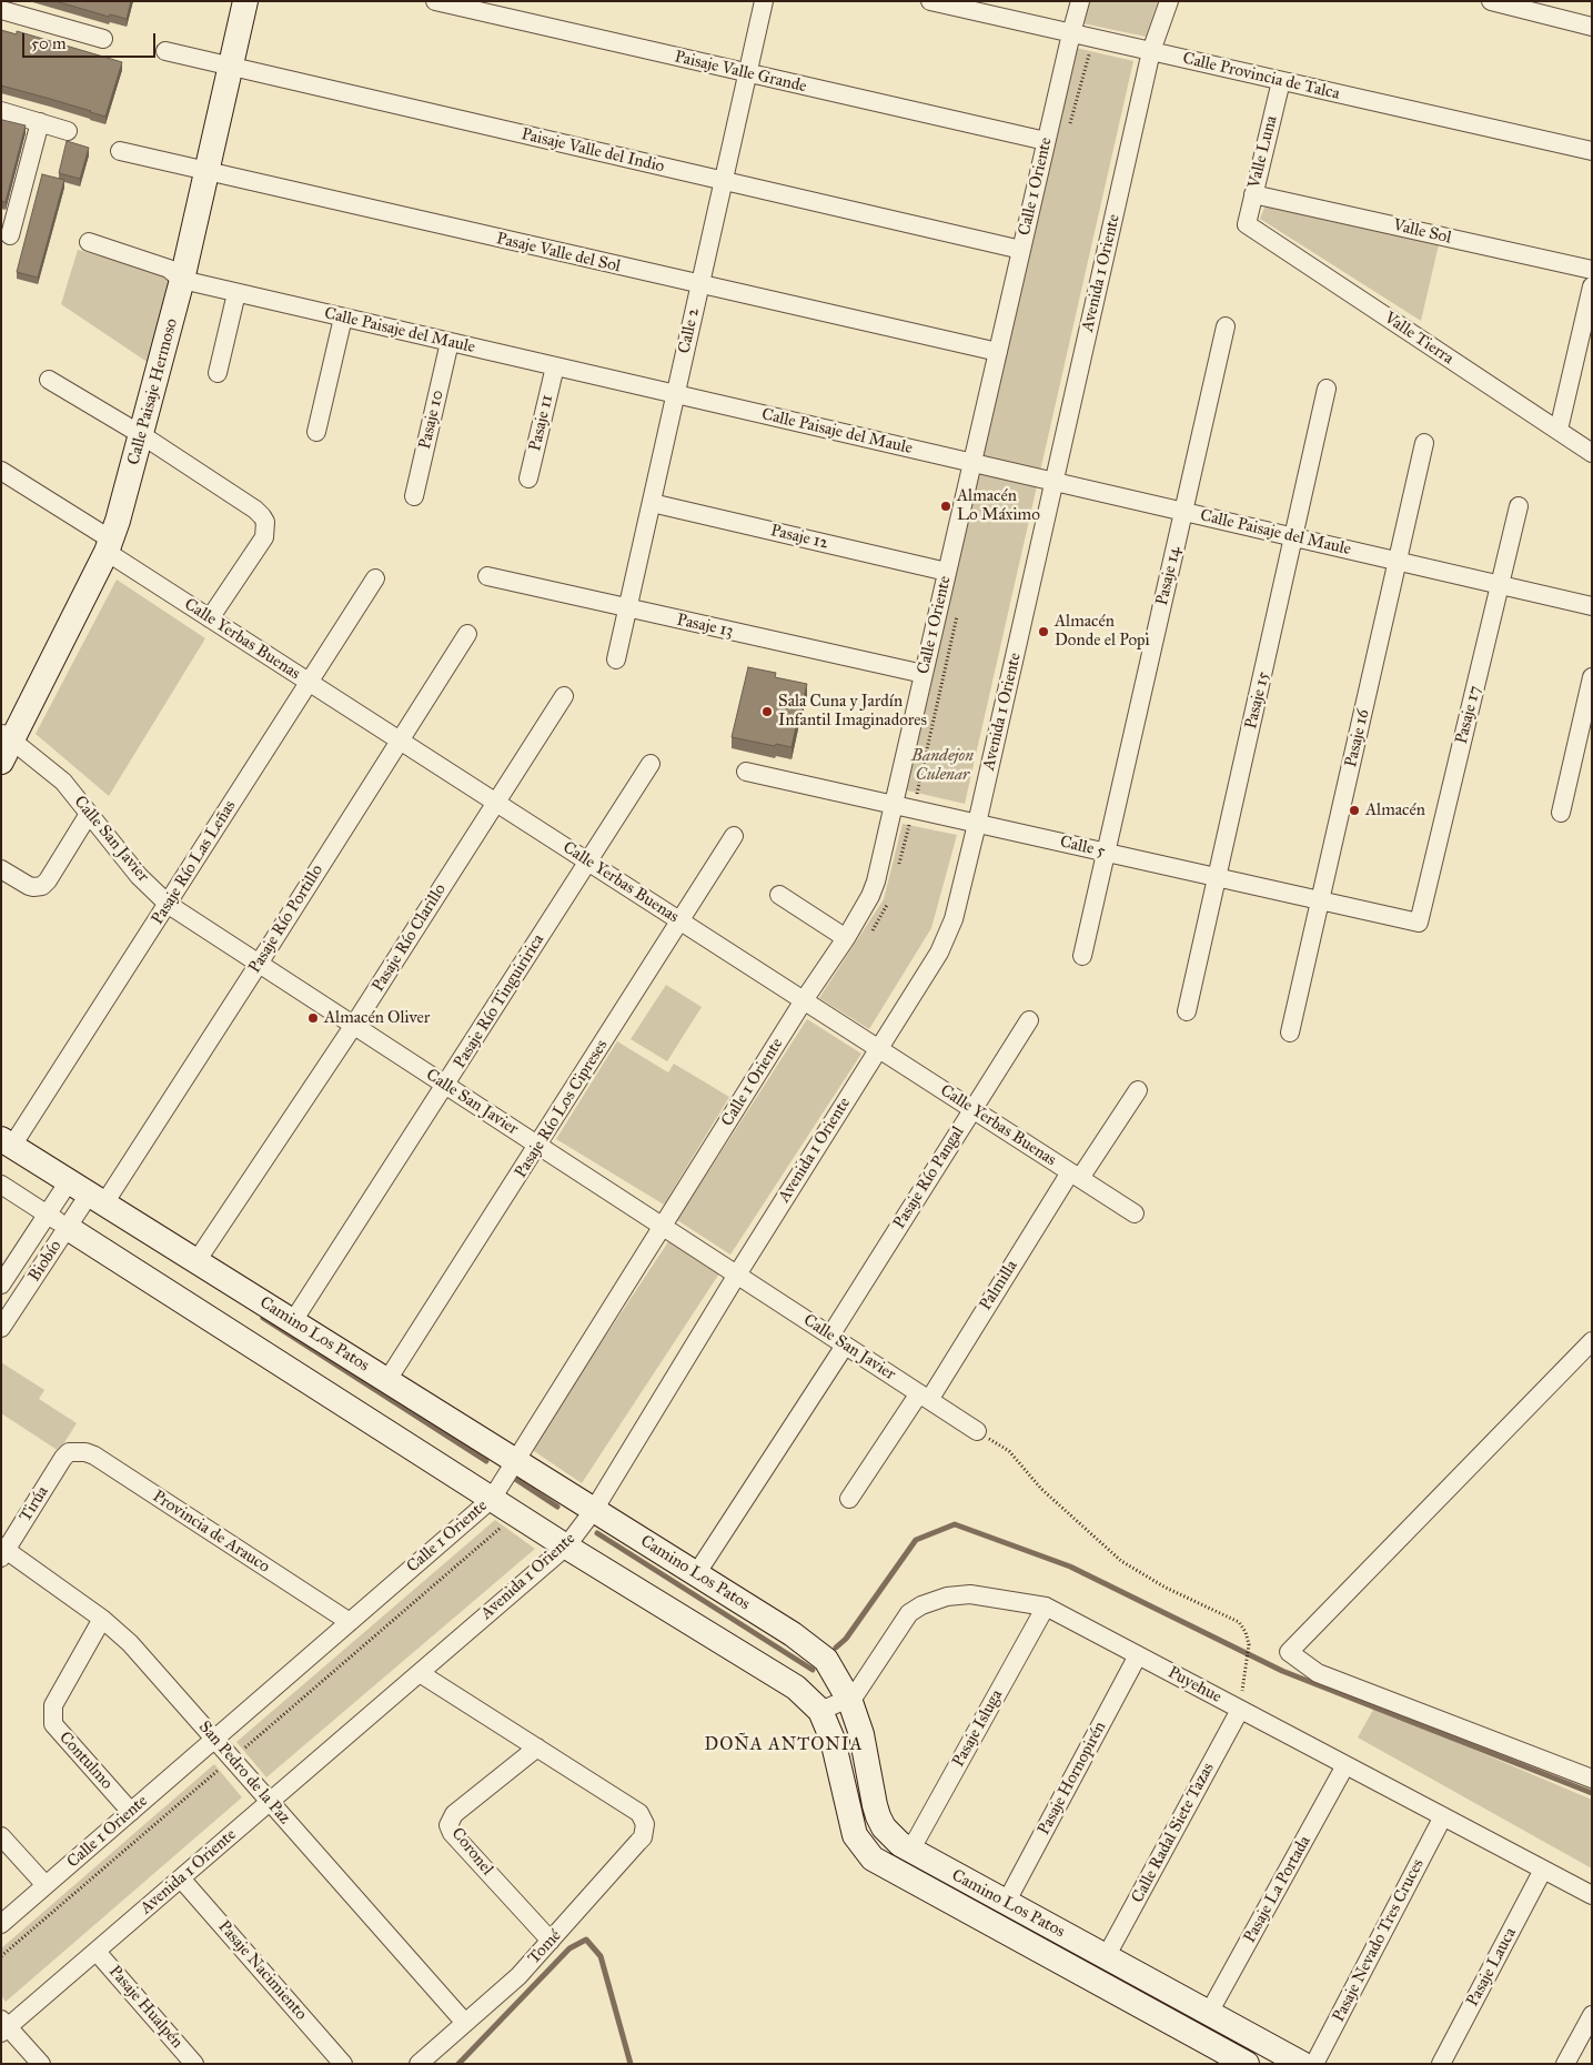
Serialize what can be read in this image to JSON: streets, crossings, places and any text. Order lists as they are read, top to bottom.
{
  "streets": {
    "street": [
      "Paisaje Valle Grande",
      "Calle Provincia de Talca",
      "Paisaje Valle del Indio",
      "Valle Luna",
      "Calle 1 Oriente",
      "Valle Sol",
      "Pasaje Valle del Sol",
      "Avenida 1 Oriente",
      "Calle Paisaje del Maule",
      "Calle 2",
      "Valle Tierra",
      "Calle Paisaje Hermoso",
      "Pasaje 10",
      "Pasaje 11",
      "Pasaje 12",
      "Pasaje 14",
      "Pasaje 13",
      "Calle Yerbas Buenas",
      "Pasaje 15",
      "Pasaje 17",
      "Pasaje 16",
      "Calle San Javier",
      "Calle 5",
      "Pasaje Río Las Leñas",
      "Pasaje Río Portillo",
      "Pasaje Río Clarillo",
      "Pasaje Río Tinguiririca",
      "Pasaje Río Los Cipreses",
      "Pasaje Río Pangal",
      "Biobío",
      "Palmilla",
      "Camino Los Patos",
      "Tirúa",
      "Provincia de Arauco",
      "Puyehue",
      "Pasaje Isluga",
      "Contulmo",
      "San Pedro de la Paz",
      "Pasaje Hornopirén",
      "Calle Radal Siete Tazas",
      "Coronel",
      "Pasaje La Portada",
      "Pasaje Nevado Tres Cruces",
      "Tomé",
      "Pasaje Lauca",
      "Pasaje Nacimiento",
      "Pasaje Hualpén"
    ]
  },
  "crossings": [
    ["Paisaje Valle Grande", "Calle 1 Oriente"],
    ["Paisaje Valle Grande", "Calle 2"],
    ["Calle Provincia de Talca", "Valle Luna"],
    ["Calle Provincia de Talca", "Calle 1 Oriente"],
    ["Calle Provincia de Talca", "Avenida 1 Oriente"],
    ["Paisaje Valle del Indio", "Calle 1 Oriente"],
    ["Paisaje Valle del Indio", "Calle 2"],
    ["Paisaje Valle del Indio", "Calle Paisaje Hermoso"],
    ["Valle Luna", "Valle Sol"],
    ["Valle Luna", "Valle Tierra"],
    ["Calle 1 Oriente", "Pasaje Valle del Sol"],
    ["Calle 1 Oriente", "Calle Paisaje del Maule"],
    ["Calle 1 Oriente", "Pasaje 12"],
    ["Calle 1 Oriente", "Pasaje 13"],
    ["Calle 1 Oriente", "Calle Yerbas Buenas"],
    ["Calle 1 Oriente", "Calle San Javier"],
    ["Calle 1 Oriente", "Calle 5"],
    ["Calle 1 Oriente", "Camino Los Patos"],
    ["Calle 1 Oriente", "Provincia de Arauco"],
    ["Calle 1 Oriente", "Contulmo"],
    ["Calle 1 Oriente", "San Pedro de la Paz"],
    ["Pasaje Valle del Sol", "Calle 2"],
    ["Pasaje Valle del Sol", "Calle Paisaje Hermoso"],
    ["Avenida 1 Oriente", "Calle Paisaje del Maule"],
    ["Avenida 1 Oriente", "Calle Yerbas Buenas"],
    ["Avenida 1 Oriente", "Calle San Javier"],
    ["Avenida 1 Oriente", "Calle 5"],
    ["Avenida 1 Oriente", "Camino Los Patos"],
    ["Avenida 1 Oriente", "San Pedro de la Paz"],
    ["Avenida 1 Oriente", "Pasaje Nacimiento"],
    ["Avenida 1 Oriente", "Pasaje Hualpén"],
    ["Calle Paisaje del Maule", "Calle 2"],
    ["Calle Paisaje del Maule", "Calle Paisaje Hermoso"],
    ["Calle Paisaje del Maule", "Pasaje 10"],
    ["Calle Paisaje del Maule", "Pasaje 11"],
    ["Calle Paisaje del Maule", "Pasaje 14"],
    ["Calle Paisaje del Maule", "Pasaje 15"],
    ["Calle Paisaje del Maule", "Pasaje 17"],
    ["Calle Paisaje del Maule", "Pasaje 16"],
    ["Calle 2", "Pasaje 12"],
    ["Calle 2", "Pasaje 13"],
    ["Calle Paisaje Hermoso", "Calle Yerbas Buenas"],
    ["Calle Paisaje Hermoso", "Calle San Javier"],
    ["Pasaje 14", "Calle 5"],
    ["Calle Yerbas Buenas", "Pasaje Río Las Leñas"],
    ["Calle Yerbas Buenas", "Pasaje Río Portillo"],
    ["Calle Yerbas Buenas", "Pasaje Río Clarillo"],
    ["Calle Yerbas Buenas", "Pasaje Río Tinguiririca"],
    ["Calle Yerbas Buenas", "Pasaje Río Los Cipreses"],
    ["Calle Yerbas Buenas", "Pasaje Río Pangal"],
    ["Calle Yerbas Buenas", "Palmilla"],
    ["Pasaje 15", "Calle 5"],
    ["Pasaje 17", "Calle 5"],
    ["Pasaje 16", "Calle 5"],
    ["Calle San Javier", "Pasaje Río Las Leñas"],
    ["Calle San Javier", "Pasaje Río Portillo"],
    ["Calle San Javier", "Pasaje Río Clarillo"],
    ["Calle San Javier", "Pasaje Río Tinguiririca"],
    ["Calle San Javier", "Pasaje Río Los Cipreses"],
    ["Calle San Javier", "Pasaje Río Pangal"],
    ["Calle San Javier", "Palmilla"],
    ["Pasaje Río Las Leñas", "Camino Los Patos"],
    ["Pasaje Río Portillo", "Biobío"],
    ["Pasaje Río Portillo", "Camino Los Patos"],
    ["Pasaje Río Clarillo", "Camino Los Patos"],
    ["Pasaje Río Tinguiririca", "Camino Los Patos"],
    ["Pasaje Río Los Cipreses", "Camino Los Patos"],
    ["Pasaje Río Pangal", "Camino Los Patos"],
    ["Biobío", "Camino Los Patos"],
    ["Camino Los Patos", "Puyehue"],
    ["Camino Los Patos", "Pasaje Isluga"],
    ["Camino Los Patos", "Pasaje Hornopirén"],
    ["Camino Los Patos", "Calle Radal Siete Tazas"],
    ["Camino Los Patos", "Pasaje La Portada"],
    ["Tirúa", "Provincia de Arauco"],
    ["Tirúa", "San Pedro de la Paz"],
    ["Puyehue", "Pasaje Isluga"],
    ["Puyehue", "Pasaje Hornopirén"],
    ["Puyehue", "Calle Radal Siete Tazas"],
    ["Puyehue", "Pasaje La Portada"],
    ["Puyehue", "Pasaje Nevado Tres Cruces"],
    ["Puyehue", "Pasaje Lauca"],
    ["Contulmo", "San Pedro de la Paz"],
    ["San Pedro de la Paz", "Tomé"],
    ["Coronel", "Tomé"]
  ],
  "districts": ["DOÑA ANTONIA"],
  "parks": ["Bandejon Culenar"],
  "places": [
    "Almacén Lo Máximo",
    "Almacén Donde el Popi",
    "Sala Cuna y Jardín Infantil Imaginadores",
    "Almacén",
    "Almacén Oliver"
  ],
  "scale_bar": "50 m"
}
